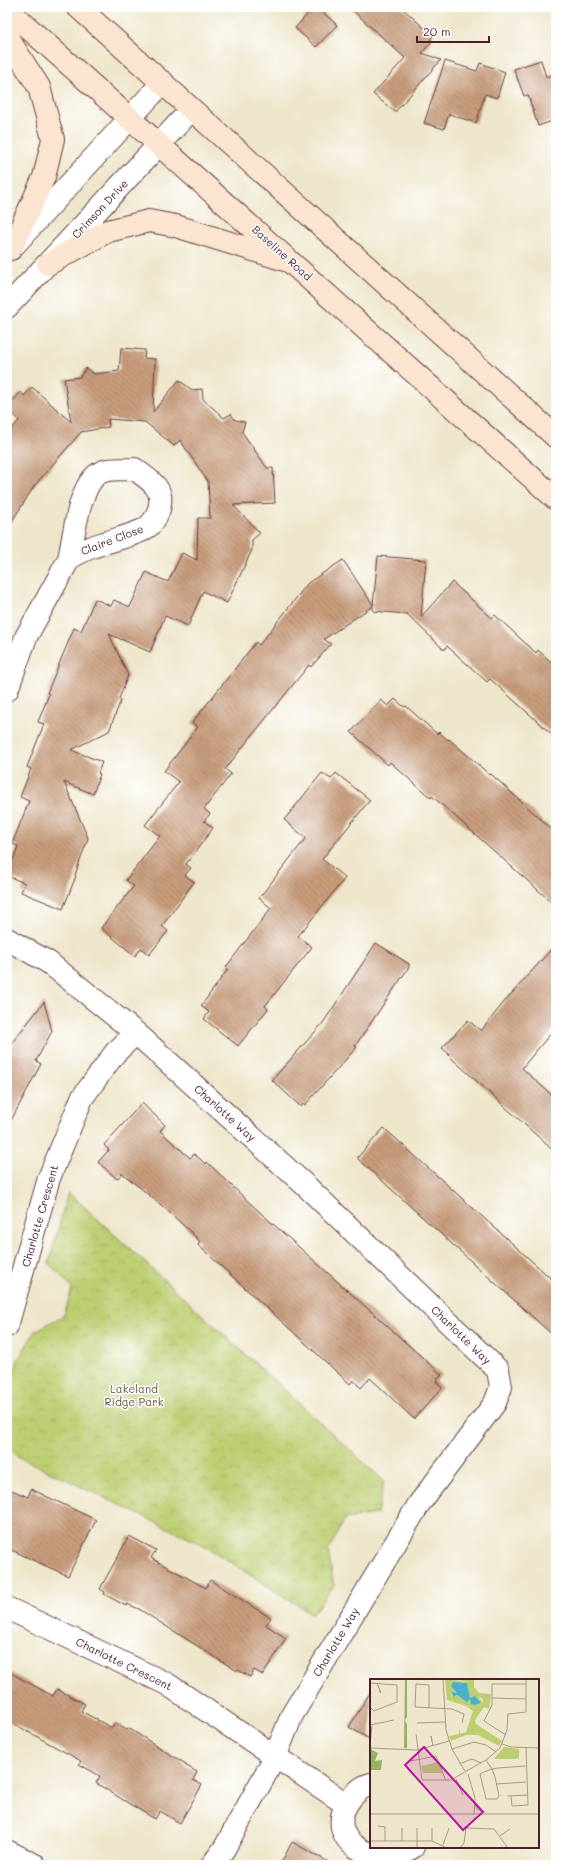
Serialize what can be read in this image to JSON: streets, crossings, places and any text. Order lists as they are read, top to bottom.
{
  "streets": {
    "main road": ["Baseline Road"],
    "street": [
      "Crimson Drive",
      "Claire Close",
      "Charlotte Way",
      "Charlotte Crescent"
    ]
  },
  "crossings": [
    ["Crimson Drive", "Baseline Road"],
    ["Charlotte Way", "Charlotte Crescent"]
  ],
  "parks": ["Lakeland Ridge Park"],
  "scale_bar": "20 m"
}
